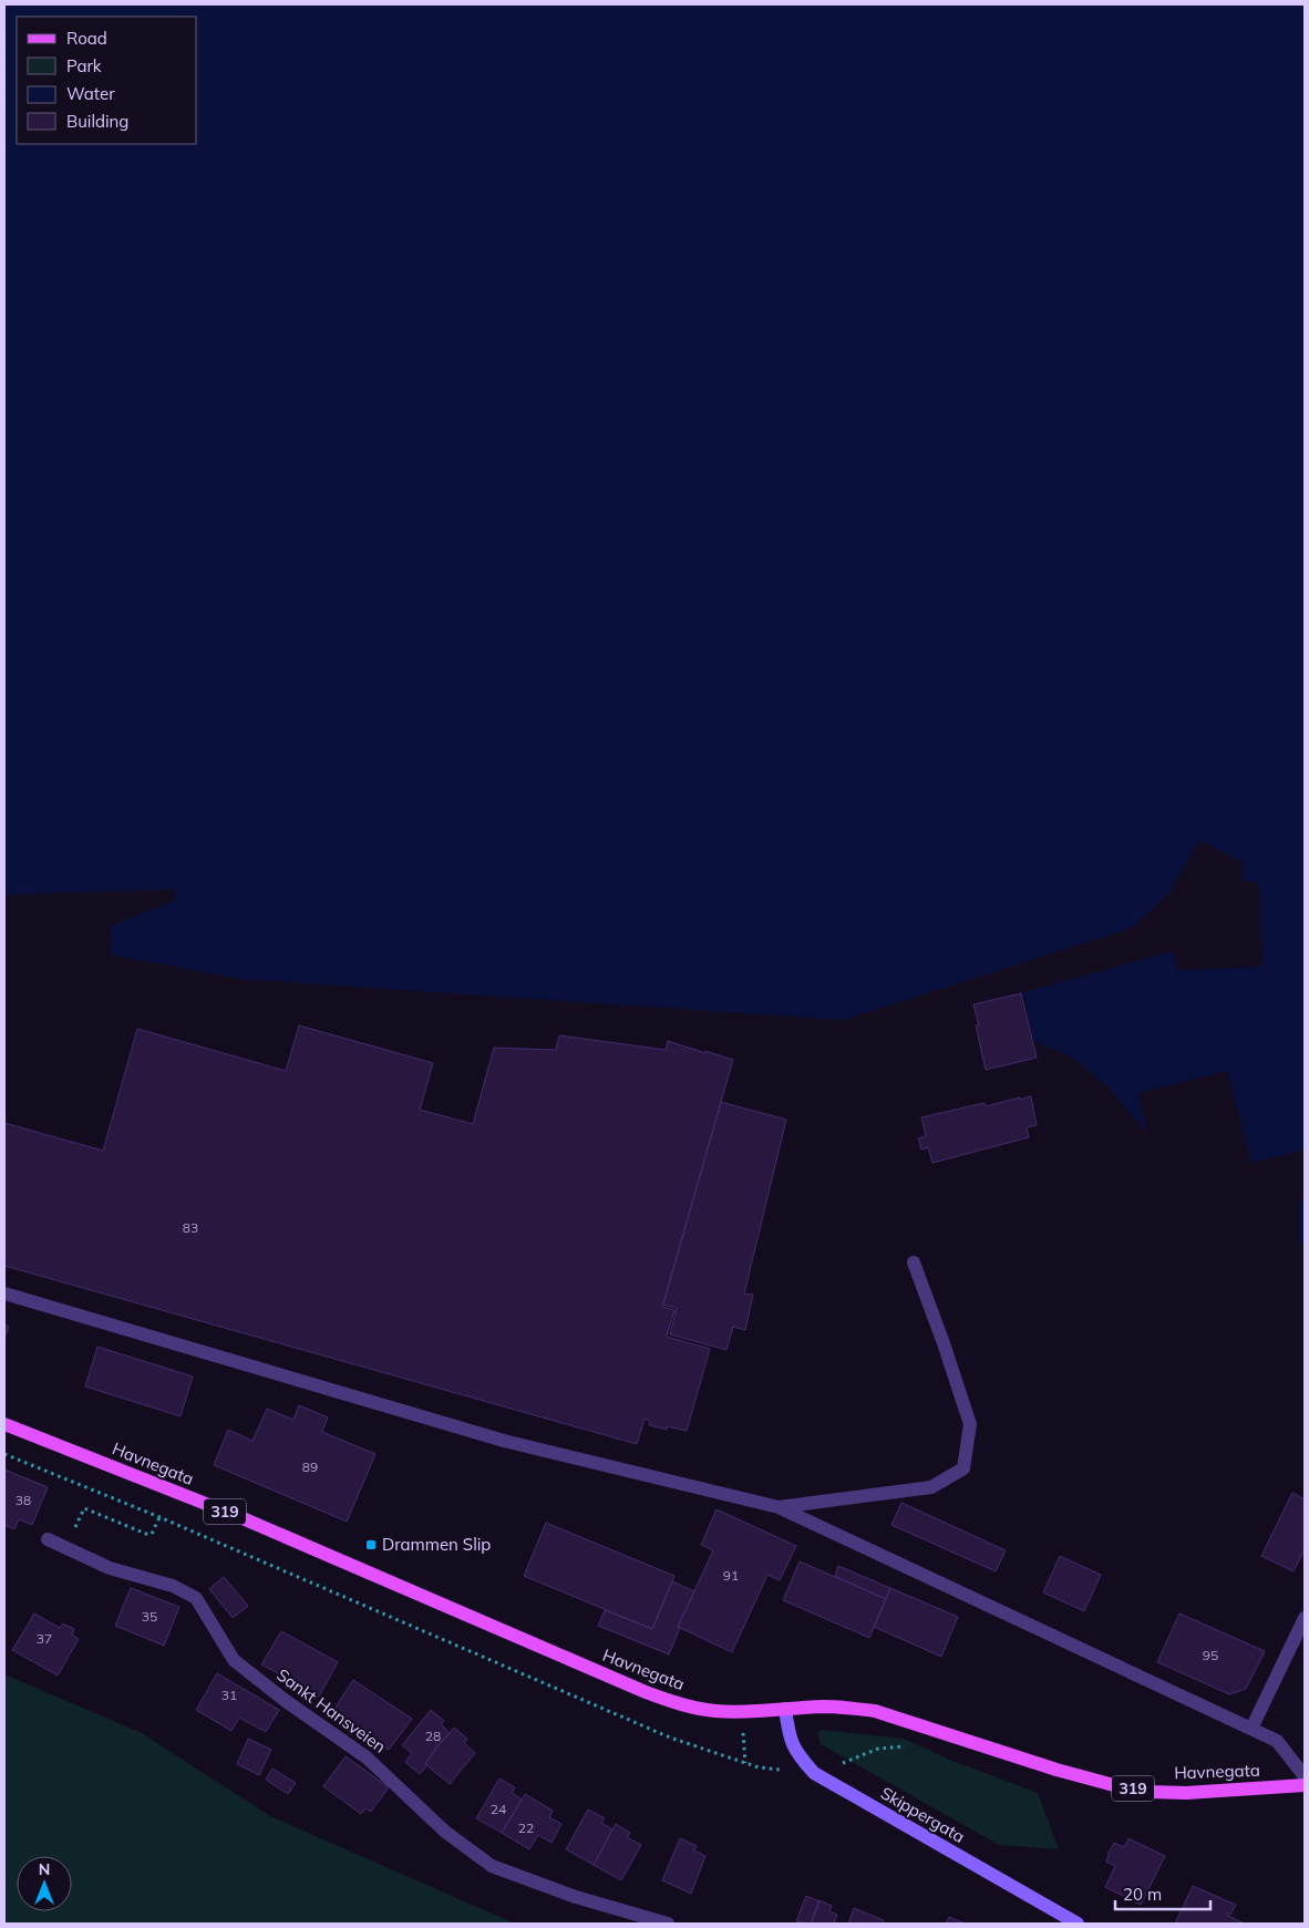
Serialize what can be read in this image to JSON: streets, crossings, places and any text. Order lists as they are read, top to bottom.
{
  "streets": {
    "main road": ["Havnegata", "319", "Skippergata"],
    "street": ["Sankt Hansveien"]
  },
  "crossings": [
    ["Havnegata", "Skippergata"]
  ],
  "places": {
    "transit": ["Drammen Slip"]
  },
  "house_numbers": [
    "83",
    "89",
    "38",
    "91",
    "35",
    "37",
    "95",
    "31",
    "28",
    "24",
    "22"
  ],
  "legend": [
    "Road",
    "Park",
    "Water",
    "Building"
  ],
  "scale_bar": "20 m",
  "north": "top"
}
